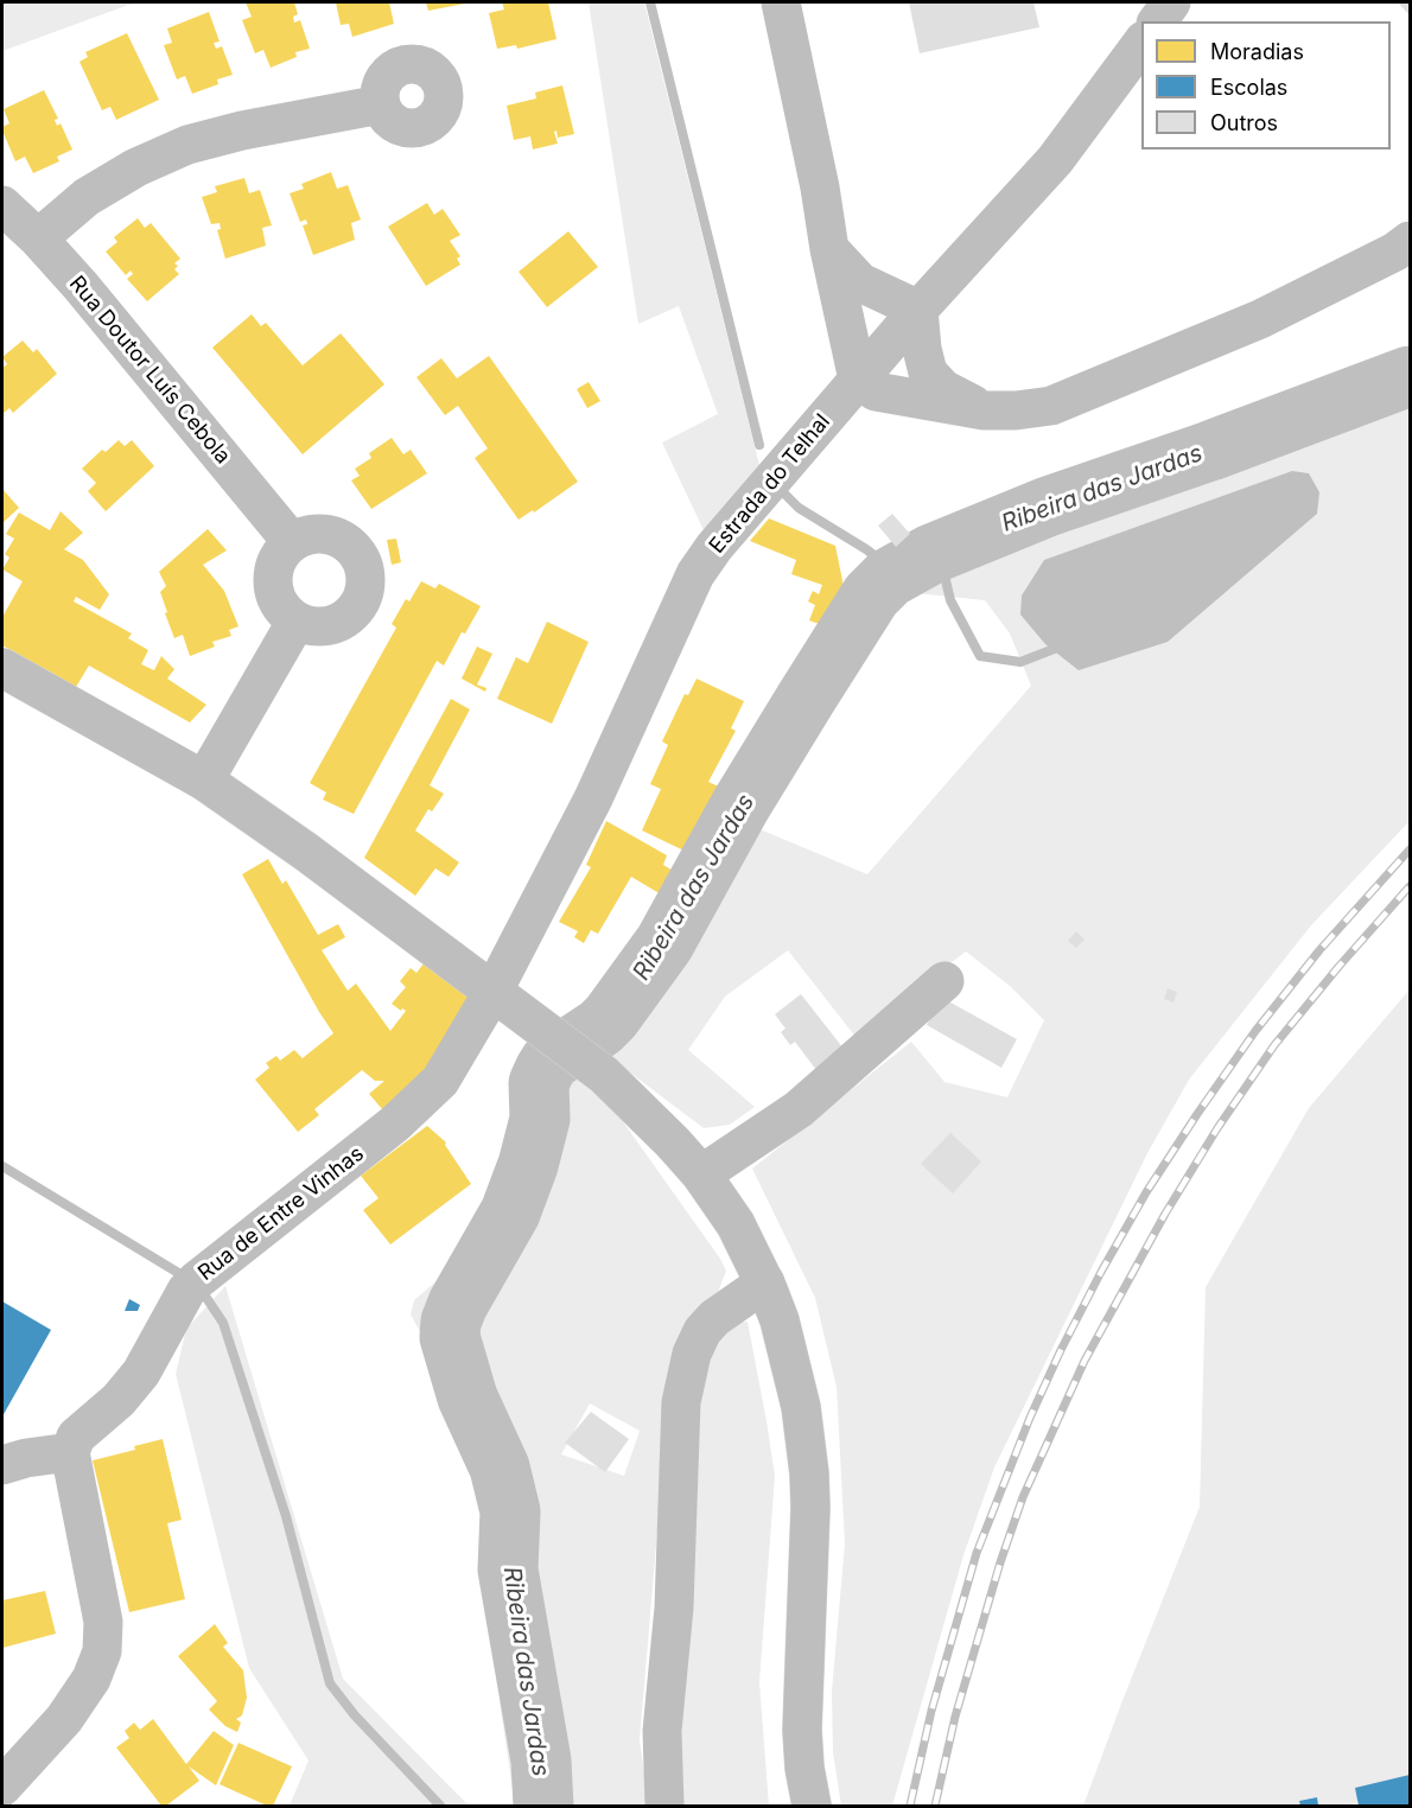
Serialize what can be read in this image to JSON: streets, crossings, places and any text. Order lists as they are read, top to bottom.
{
  "streets": {
    "street": ["Rua Doutor Luís Cebola", "Estrada do Telhal", "Rua de Entre Vinhas"]
  },
  "crossings": [
    ["Estrada do Telhal", "Rua de Entre Vinhas"]
  ],
  "water": ["Ribeira das Jardas"],
  "legend": ["Moradias", "Escolas", "Outros"]
}
